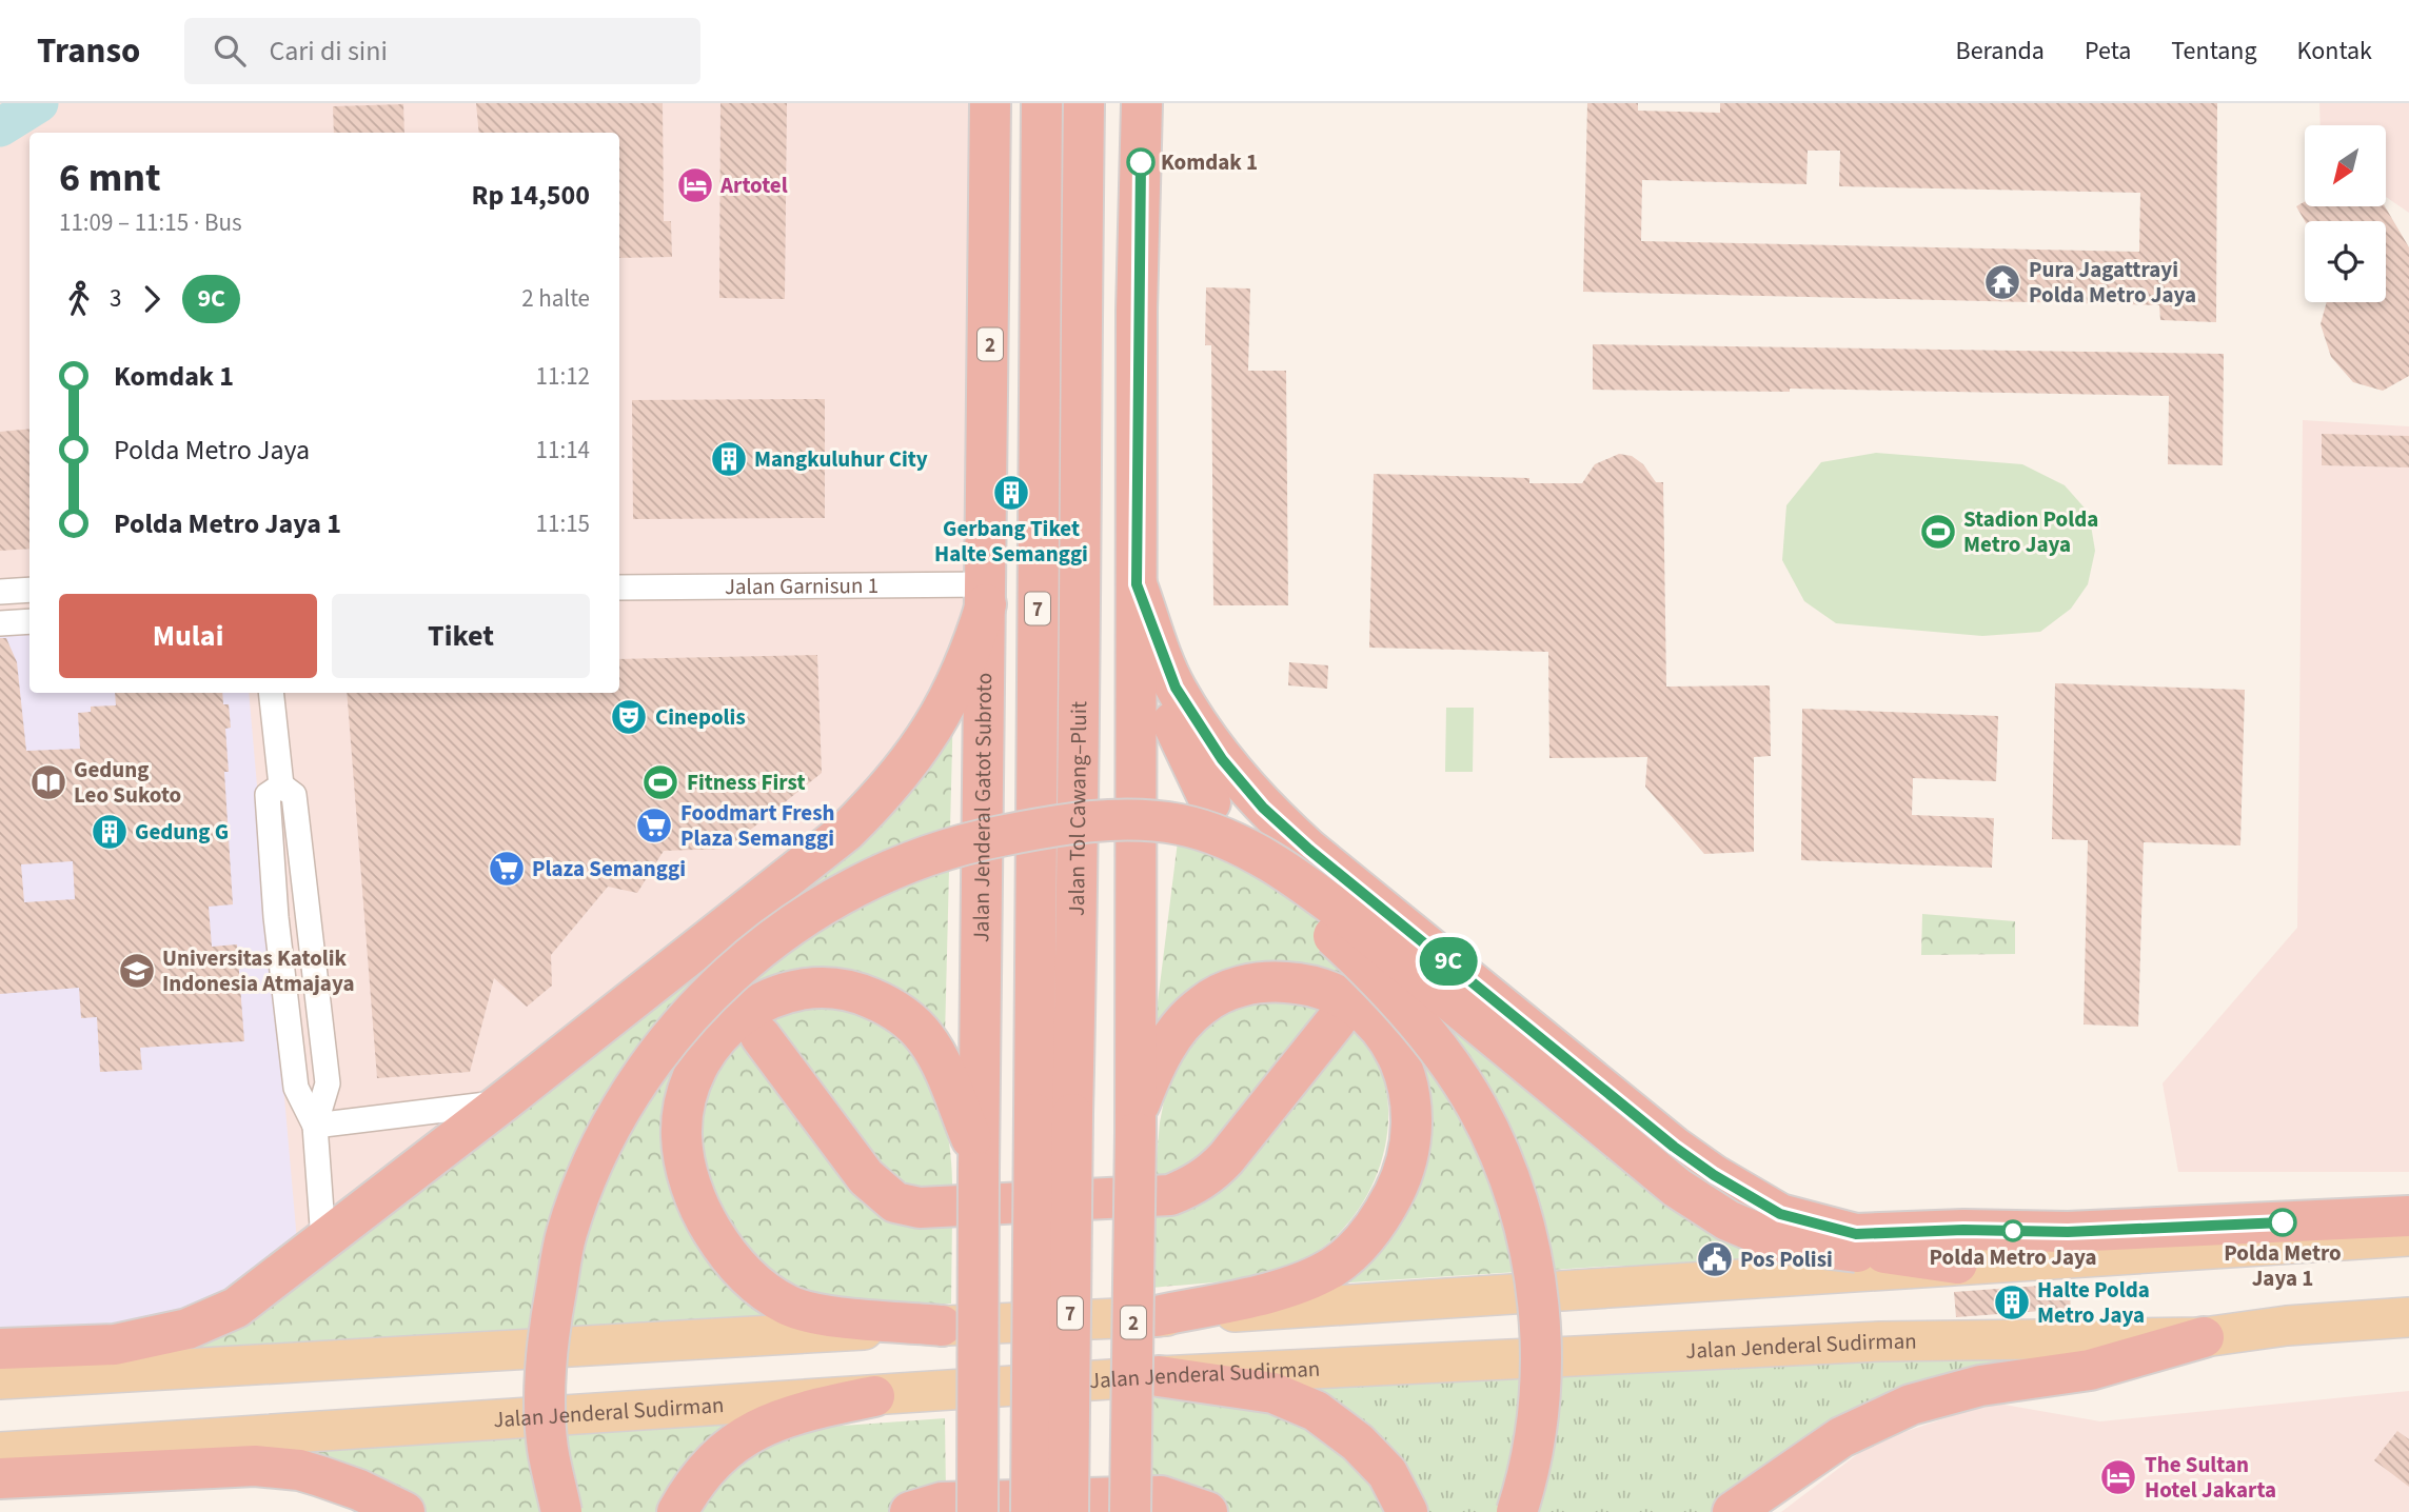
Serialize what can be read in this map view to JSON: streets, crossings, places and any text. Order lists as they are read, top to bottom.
{
  "streets": {
    "highway": [
      "2",
      "7",
      "Jalan Jenderal Gatot Subroto",
      "Jalan Tol Cawang–Pluit"
    ],
    "main road": ["Jalan Jenderal Sudirman"],
    "street": ["Jalan Garnisun 1"]
  },
  "crossings": [
    ["Jalan Garnisun 1", "Jalan Jenderal Gatot Subroto"]
  ],
  "places": {
    "other": ["Komdak 1", "Polda Metro Jaya 1", "Polda Metro Jaya"],
    "hotel": ["Artotel", "The Sultan Hotel Jakarta"],
    "temple": ["Pura Jagattrayi Polda Metro Jaya"],
    "building": [
      "Mangkuluhur City",
      "Gerbang Tiket Halte Semanggi",
      "Gedung G",
      "Halte Polda Metro Jaya"
    ],
    "sports": ["Stadion Polda Metro Jaya", "Fitness First"],
    "theatre": ["Cinepolis"],
    "library": ["Gedung Leo Sukoto"],
    "supermarket": ["Foodmart Fresh Plaza Semanggi", "Plaza Semanggi"],
    "school or university": ["Universitas Katolik Indonesia Atmajaya"],
    "public building": ["Pos Polisi"]
  },
  "lines": ["bus line 9C"],
  "north": "bottom left",
  "page": {
    "header": "Transo",
    "search": "Cari di sini",
    "nav": [
      "Beranda",
      "Peta",
      "Tentang",
      "Kontak"
    ],
    "on_map": "9C",
    "heading": ["6 mnt", "11:09 – 11:15 · Bus", "Rp 14,500"],
    "legs": ["3", "9C", "2 halte"],
    "list": [
      {
        "name": "Komdak 1",
        "value": "11:12"
      },
      {
        "name": "Polda Metro Jaya",
        "value": "11:14"
      },
      {
        "name": "Polda Metro Jaya 1",
        "value": "11:15"
      }
    ],
    "buttons": ["Mulai", "Tiket"]
  }
}
